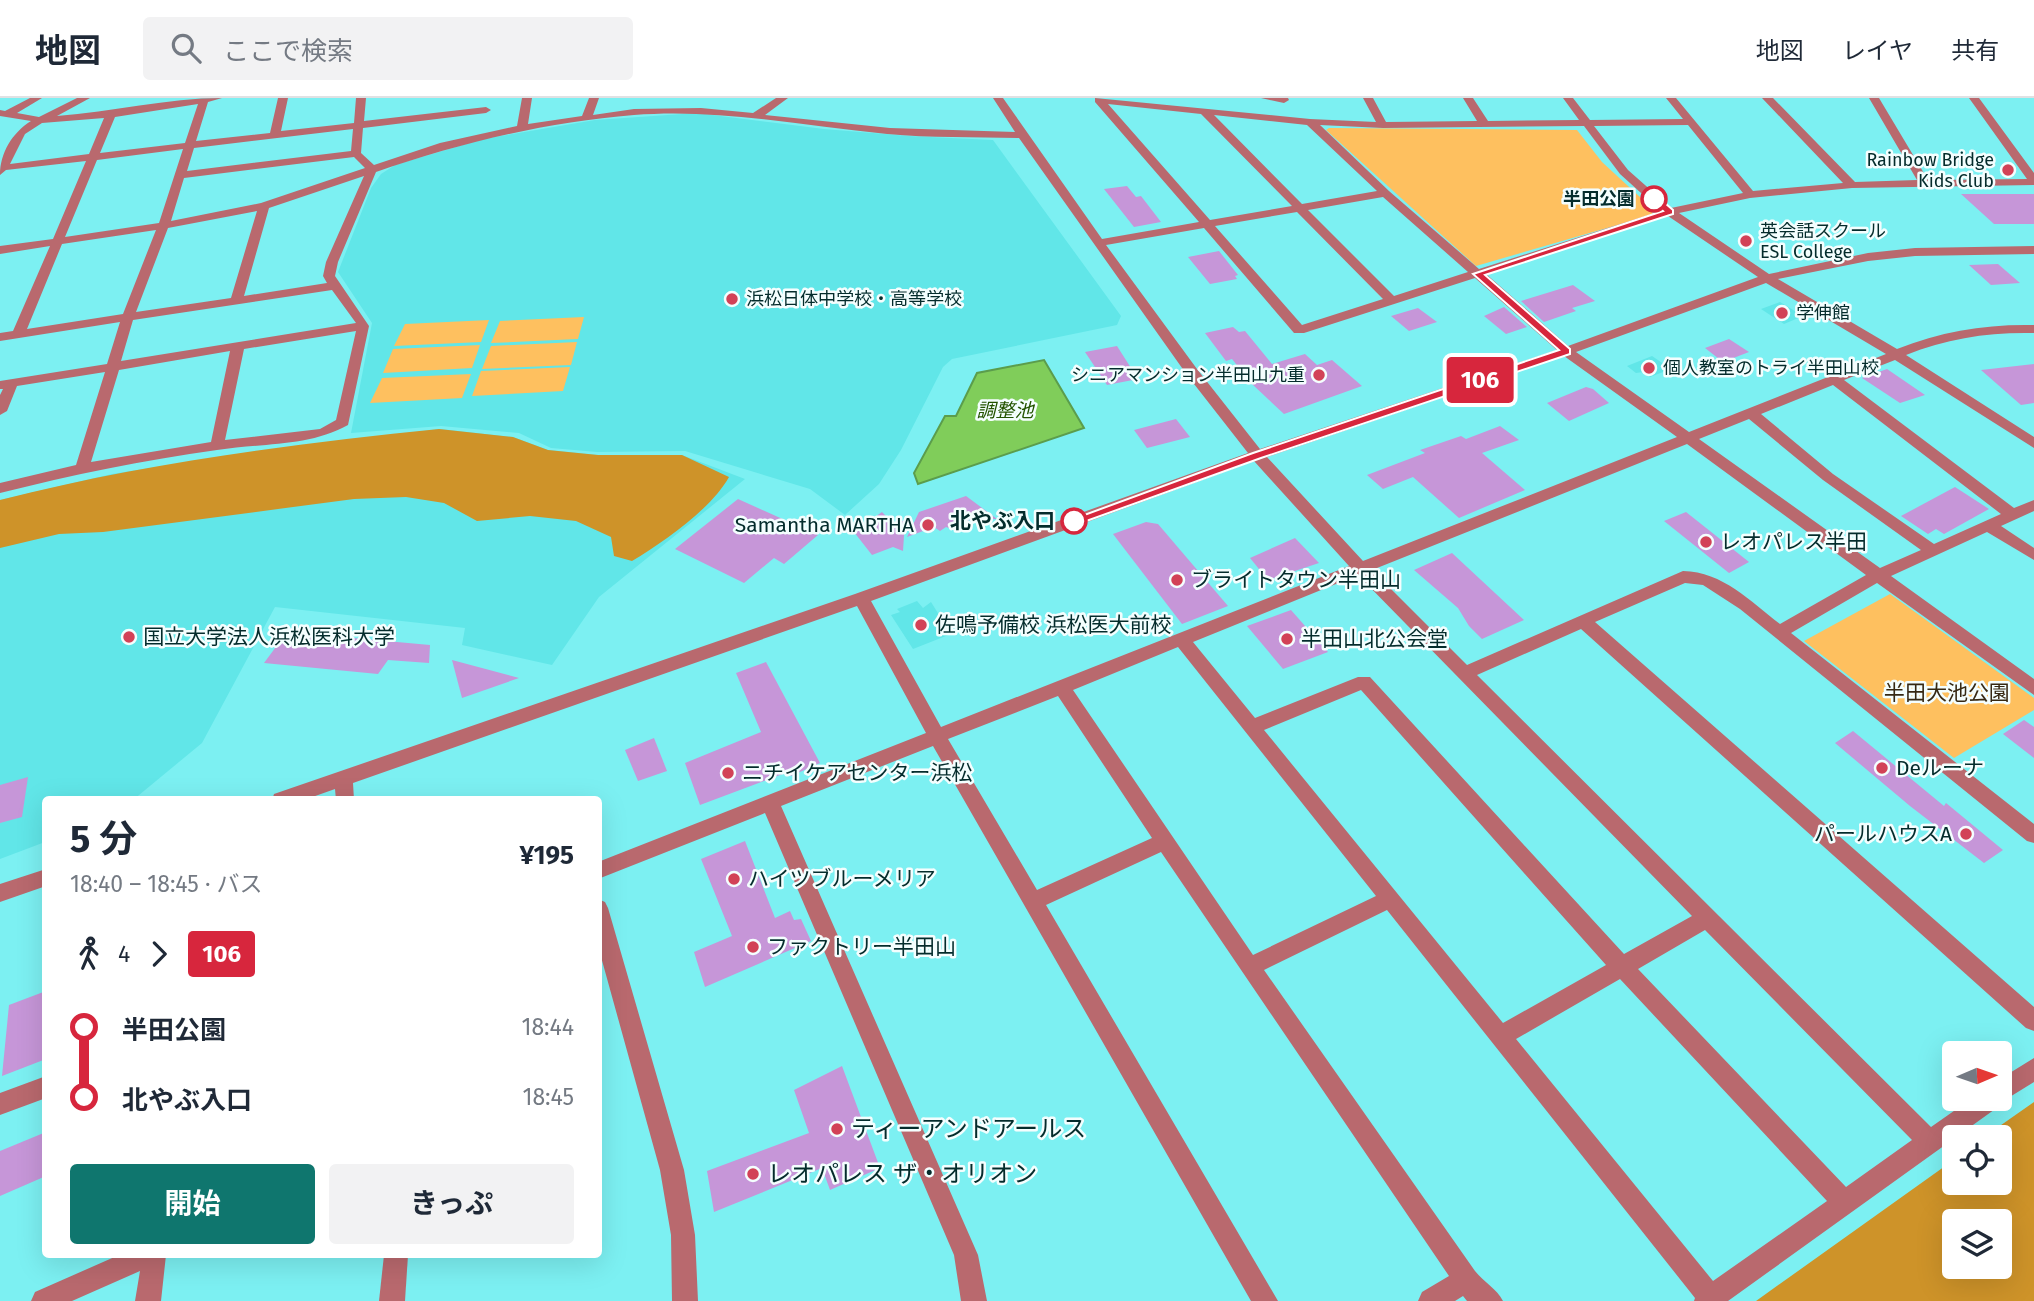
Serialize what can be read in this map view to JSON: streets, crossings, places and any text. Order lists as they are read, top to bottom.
{
  "water": ["調整池"],
  "parks": ["半田大池公園"],
  "places": [
    "Rainbow Bridge Kids Club",
    "半田公園",
    "英会話スクール ESL College",
    "浜松日体中学校・高等学校",
    "学伸館",
    "個人教室のトライ半田山校",
    "シニアマンション半田山九重",
    "北やぶ入口",
    "Samantha MARTHA",
    "レオパレス半田",
    "ブライトタウン半田山",
    "佐鳴予備校 浜松医大前校",
    "国立大学法人浜松医科大学",
    "半田山北公会堂",
    "Deルーナ",
    "ニチイケアセンター浜松",
    "パールハウスA",
    "ハイツブルーメリア",
    "ファクトリー半田山",
    "ティーアンドアールス",
    "レオパレス ザ・オリオン"
  ],
  "lines": ["bus line 106"],
  "north": "right",
  "page": {
    "header": "地図",
    "search": "ここで検索",
    "nav": ["地図", "レイヤ", "共有"],
    "on_map": "106",
    "heading": ["5 分", "18:40 – 18:45 · バス", "¥195"],
    "legs": ["4", "106"],
    "list": [
      {
        "name": "半田公園",
        "value": "18:44"
      },
      {
        "name": "北やぶ入口",
        "value": "18:45"
      }
    ],
    "buttons": ["開始", "きっぷ"]
  }
}
